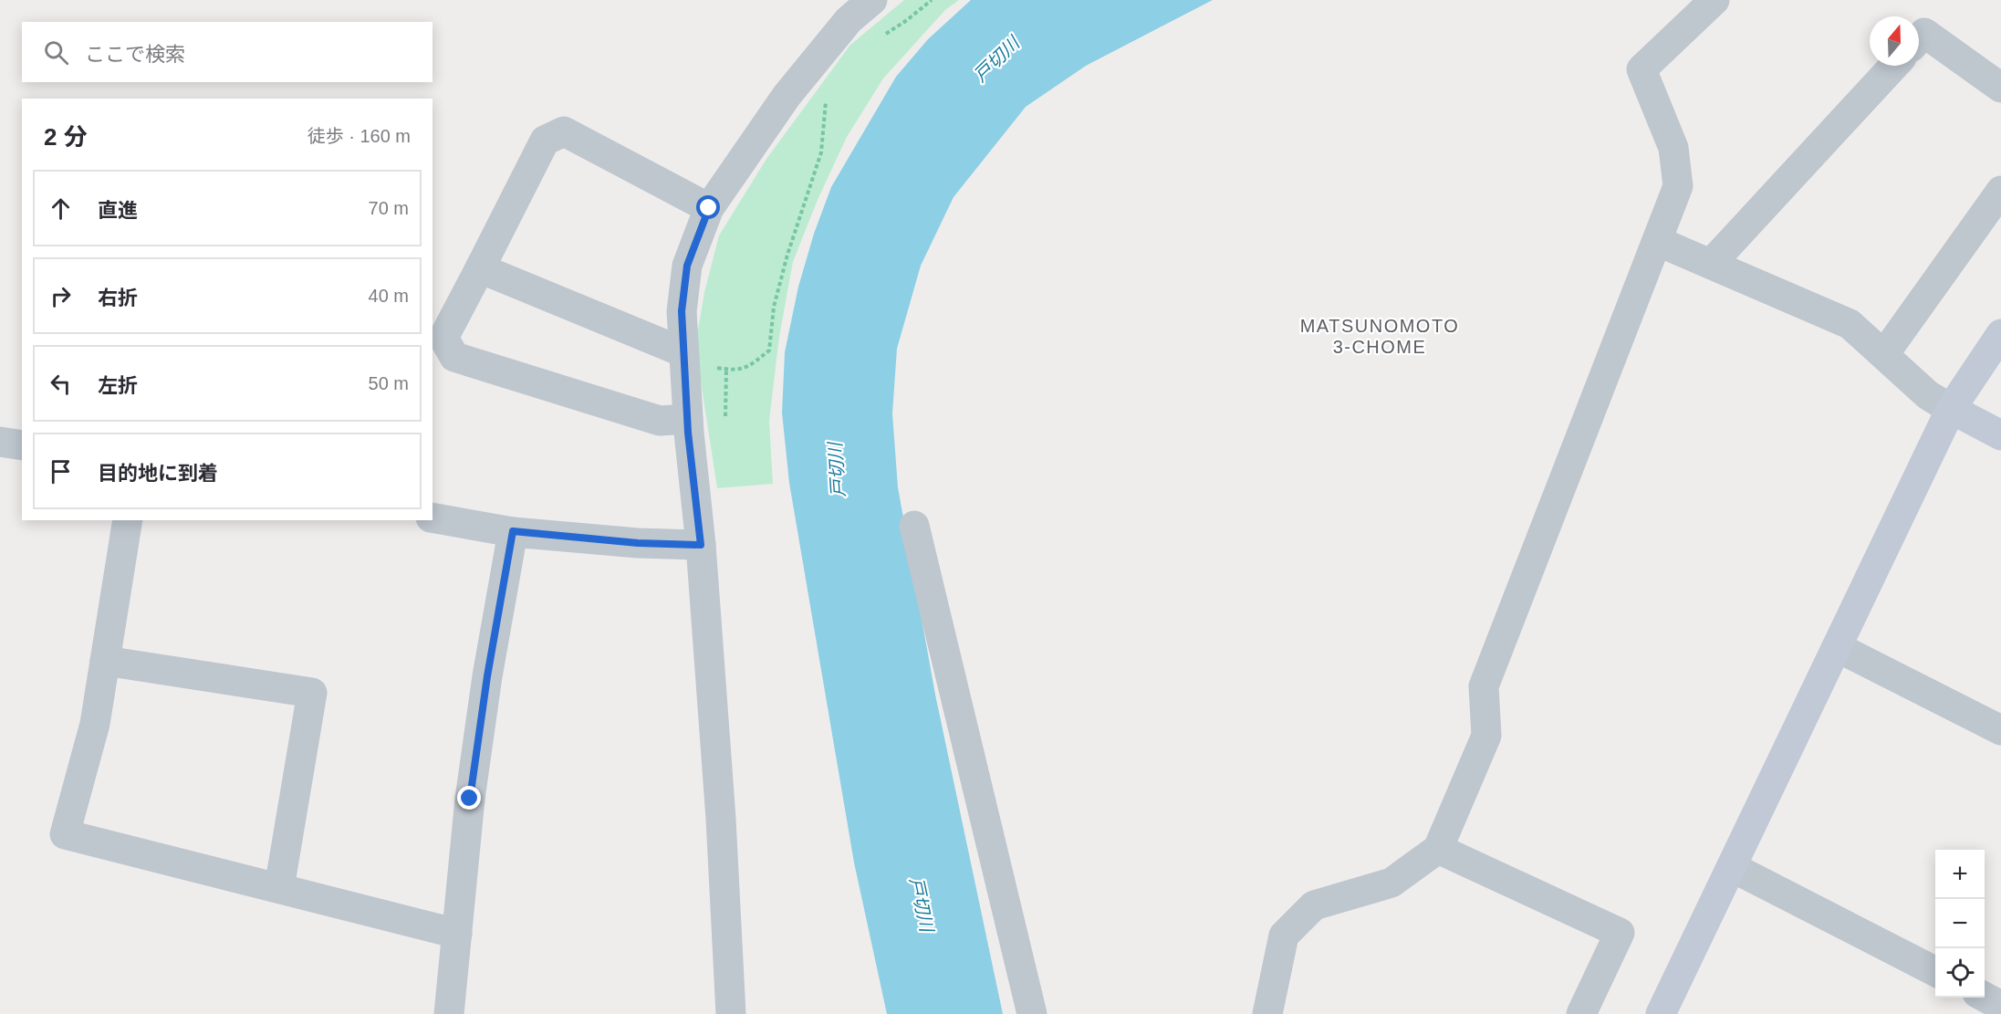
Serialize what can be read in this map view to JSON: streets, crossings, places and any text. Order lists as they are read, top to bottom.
{
  "districts": ["MATSUNOMOTO 3-CHOME"],
  "water": ["戸切川"],
  "north": "top",
  "page": {
    "search": "ここで検索",
    "heading": ["2 分", "徒歩 · 160 m"],
    "list": [
      ["直進", "70 m"],
      ["右折", "40 m"],
      ["左折", "50 m"],
      "目的地に到着"
    ],
    "map_buttons": ["+", "−"]
  }
}
